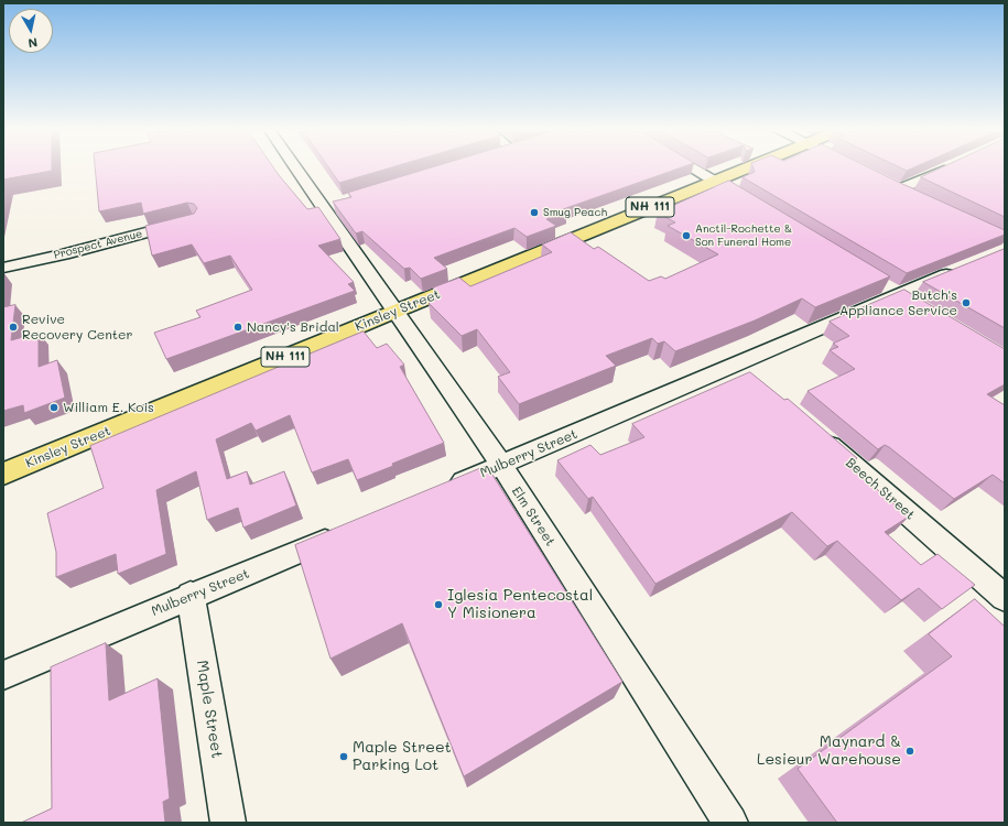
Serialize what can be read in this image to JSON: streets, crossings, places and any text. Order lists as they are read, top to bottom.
{
  "streets": {
    "main road": ["NH 111", "Kinsley Street"],
    "street": [
      "Prospect Avenue",
      "Mulberry Street",
      "Beech Street",
      "Elm Street",
      "Maple Street"
    ]
  },
  "crossings": [
    ["Kinsley Street", "Elm Street"],
    ["Mulberry Street", "Elm Street"],
    ["Mulberry Street", "Maple Street"]
  ],
  "places": [
    "Smug Peach",
    "Anctil-Rochette & Son Funeral Home",
    "Butch's Appliance Service",
    "Revive Recovery Center",
    "Nancy's Bridal",
    "William E. Kois",
    "Iglesia Pentecostal Y Misionera",
    "Maynard & Lesieur Warehouse",
    "Maple Street Parking Lot"
  ],
  "north": "bottom"
}
